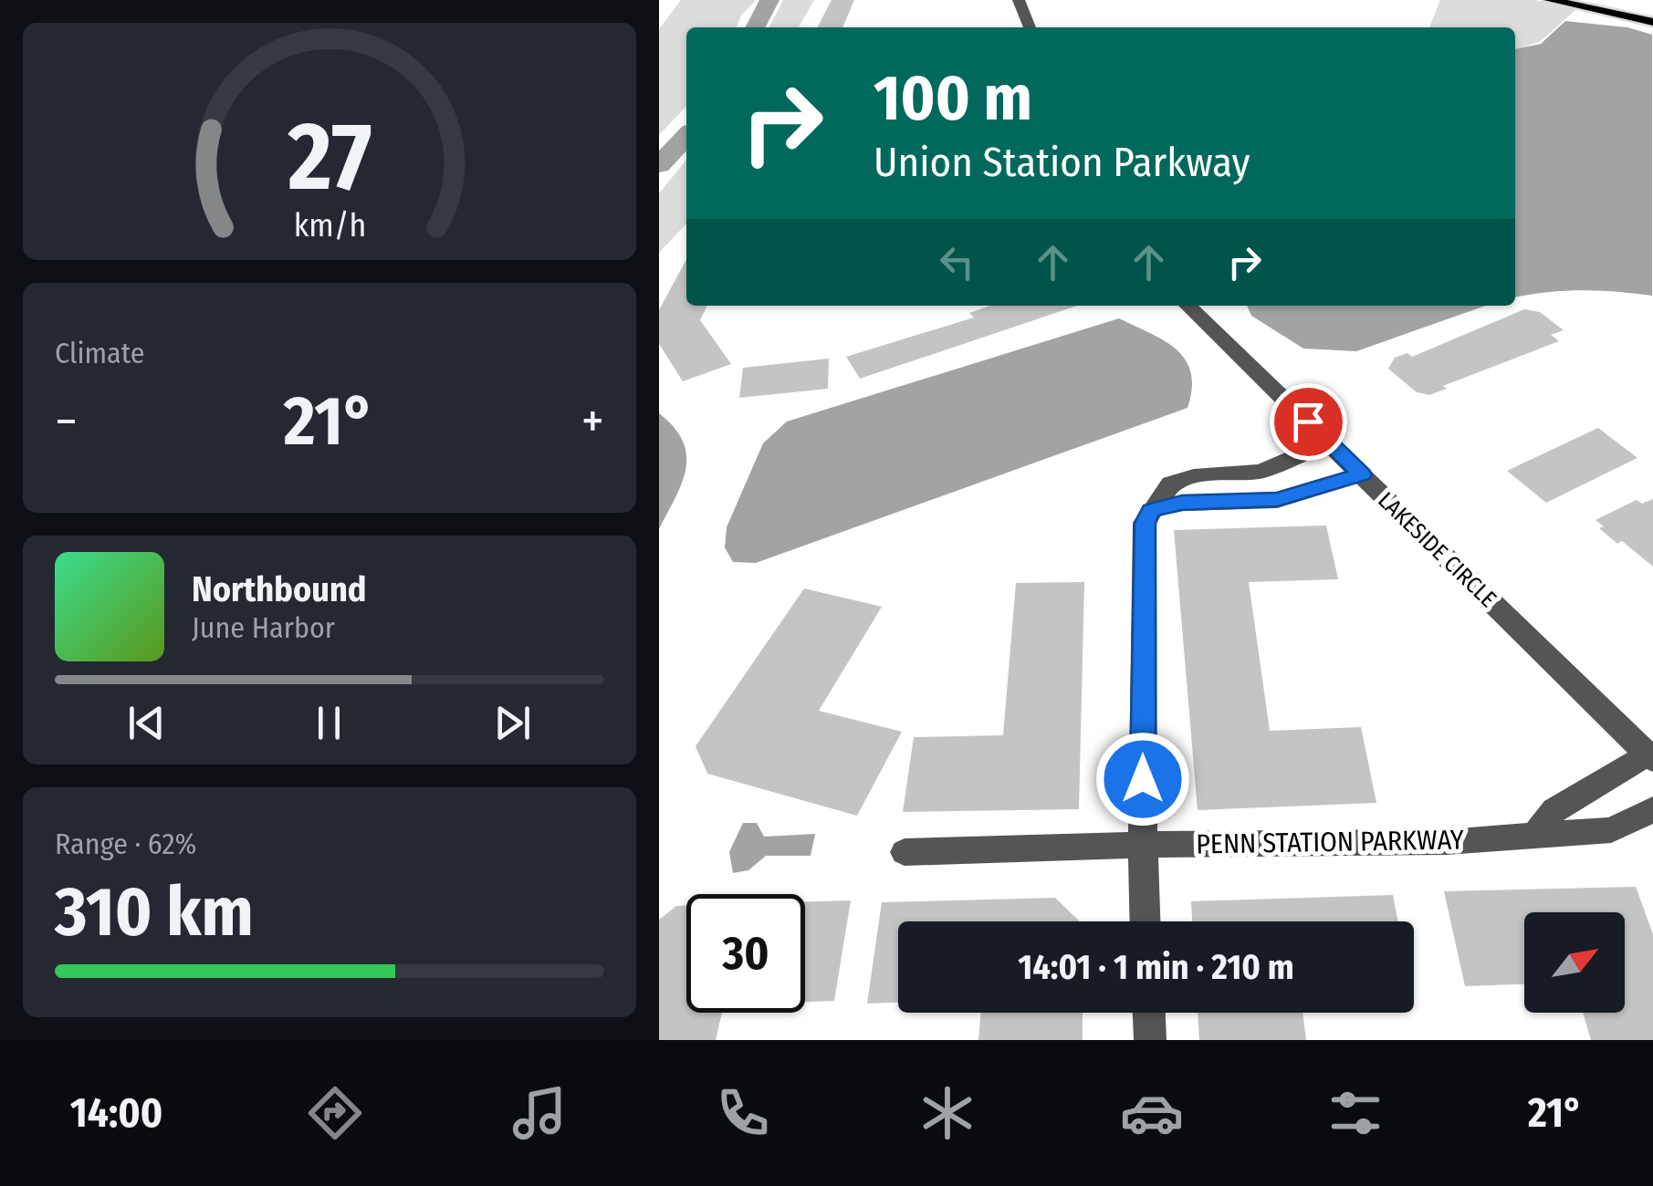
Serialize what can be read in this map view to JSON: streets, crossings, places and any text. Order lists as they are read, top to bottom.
{
  "streets": {
    "street": ["LAKESIDE CIRCLE", "PENN STATION PARKWAY"]
  },
  "north": "top right",
  "page": {
    "turn": ["100 m", "Union Station Parkway"],
    "tile": [
      "Climate",
      ["Range · 62%", "310 km"]
    ],
    "heat": ["−", "21°", "+"],
    "song": ["Northbound", "June Harbor"],
    "limit": "30",
    "trip": "14:01 · 1 min · 210 m",
    "tabs": ["14:00", "21°"],
    "gauge": ["27", "km/h"]
  }
}
